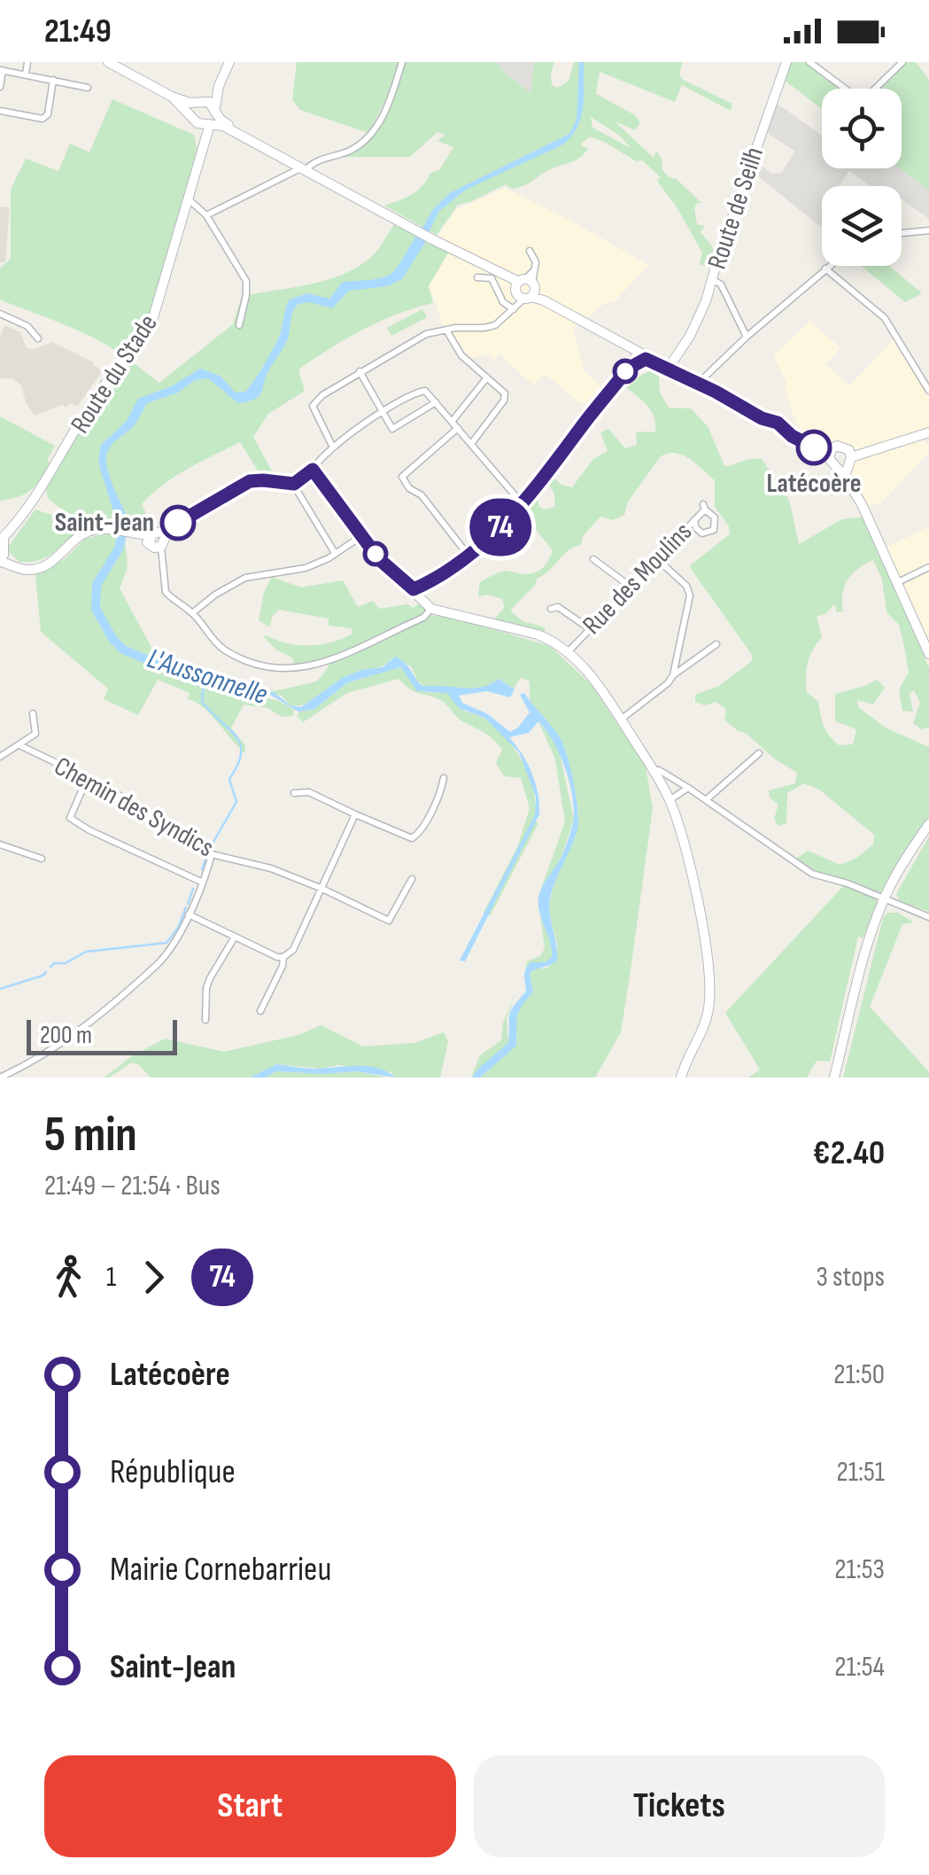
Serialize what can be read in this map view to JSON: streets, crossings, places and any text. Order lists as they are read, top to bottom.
{
  "streets": {
    "main road": ["Route de Seilh", "Route du Stade"],
    "street": ["Rue des Moulins", "Chemin des Syndics"]
  },
  "water": ["L'Aussonnelle"],
  "places": ["Latécoère", "Saint-Jean"],
  "lines": ["bus line 74"],
  "scale_bar": "200 m",
  "page": {
    "status": "21:49",
    "on_map": "74",
    "scale": "200 m",
    "heading": ["5 min", "21:49 – 21:54 · Bus", "€2.40"],
    "legs": ["1", "74", "3 stops"],
    "list": [
      {
        "name": "Latécoère",
        "value": "21:50"
      },
      {
        "name": "République",
        "value": "21:51"
      },
      {
        "name": "Mairie Cornebarrieu",
        "value": "21:53"
      },
      {
        "name": "Saint-Jean",
        "value": "21:54"
      }
    ],
    "buttons": ["Start", "Tickets"]
  }
}
